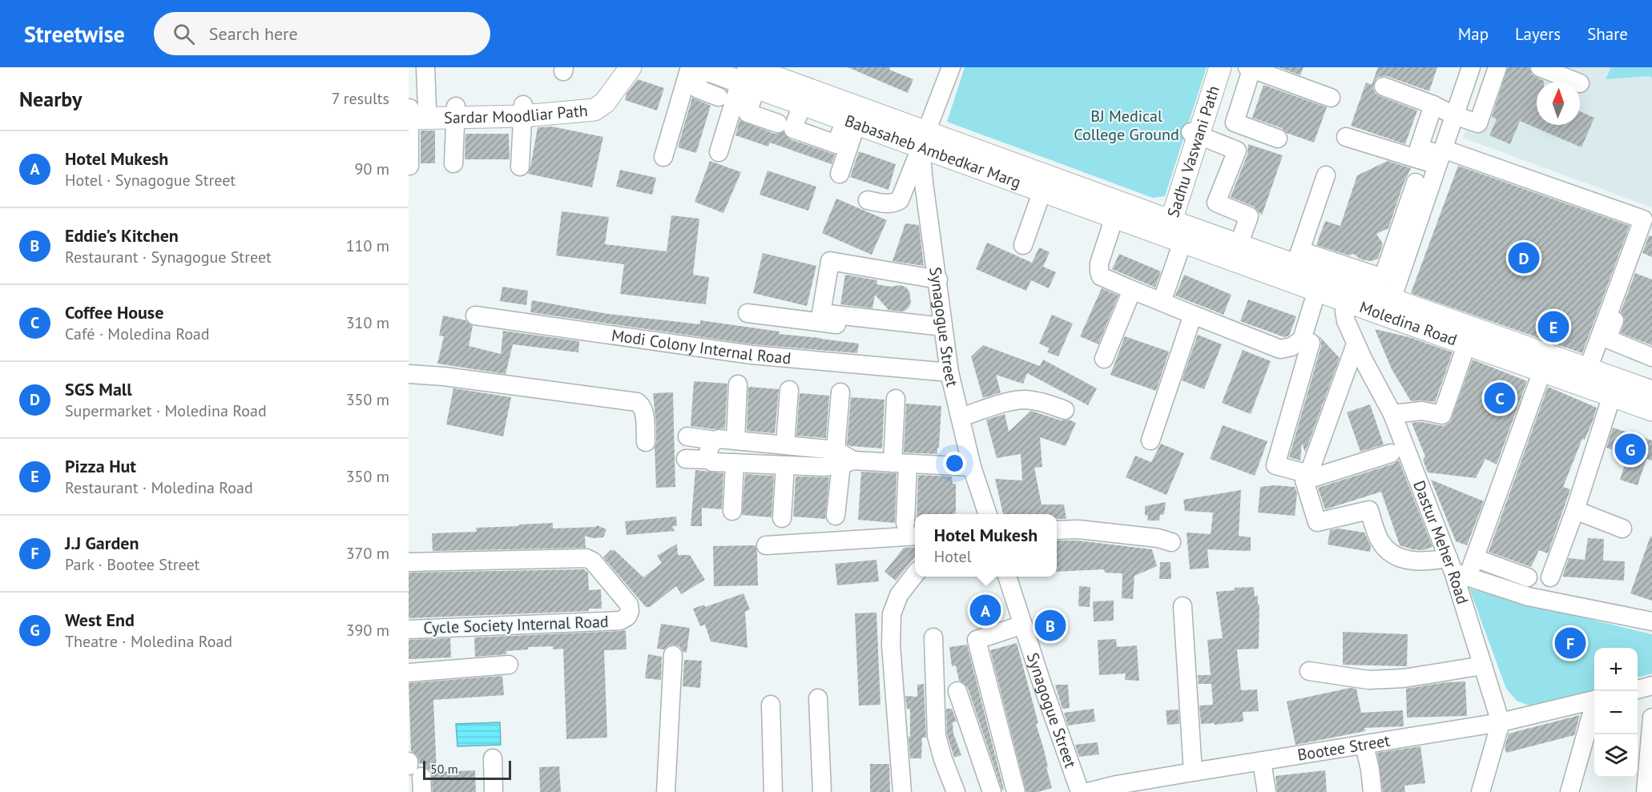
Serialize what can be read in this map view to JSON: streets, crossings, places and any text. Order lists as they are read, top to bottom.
{
  "streets": {
    "main road": [
      "Sardar Moodliar Path",
      "Babasaheb Ambedkar Marg",
      "Sadhu Vaswani Path",
      "Moledina Road"
    ],
    "street": [
      "Synagogue Street",
      "Modi Colony Internal Road",
      "Dastur Meher Road",
      "Cycle Society Internal Road",
      "Bootee Street"
    ]
  },
  "crossings": [
    ["Babasaheb Ambedkar Marg", "Sadhu Vaswani Path"],
    ["Babasaheb Ambedkar Marg", "Moledina Road"],
    ["Babasaheb Ambedkar Marg", "Synagogue Street"],
    ["Sadhu Vaswani Path", "Moledina Road"],
    ["Moledina Road", "Dastur Meher Road"],
    ["Synagogue Street", "Modi Colony Internal Road"],
    ["Dastur Meher Road", "Bootee Street"]
  ],
  "parks": ["BJ Medical College Ground"],
  "scale_bar": "50 m",
  "north": "top",
  "page": {
    "header": "Streetwise",
    "search": "Search here",
    "nav": ["Map", "Layers", "Share"],
    "heading": ["Nearby", "7 results"],
    "list": [
      {
        "mark": "A",
        "name": "Hotel Mukesh",
        "note": "Hotel · Synagogue Street",
        "value": "90 m"
      },
      {
        "mark": "B",
        "name": "Eddie's Kitchen",
        "note": "Restaurant · Synagogue Street",
        "value": "110 m"
      },
      {
        "mark": "C",
        "name": "Coffee House",
        "note": "Café · Moledina Road",
        "value": "310 m"
      },
      {
        "mark": "D",
        "name": "SGS Mall",
        "note": "Supermarket · Moledina Road",
        "value": "350 m"
      },
      {
        "mark": "E",
        "name": "Pizza Hut",
        "note": "Restaurant · Moledina Road",
        "value": "350 m"
      },
      {
        "mark": "F",
        "name": "J.J Garden",
        "note": "Park · Bootee Street",
        "value": "370 m"
      },
      {
        "mark": "G",
        "name": "West End",
        "note": "Theatre · Moledina Road",
        "value": "390 m"
      }
    ],
    "pins": [
      "D",
      "E",
      "C",
      "G",
      "A",
      "B",
      "F"
    ],
    "popup": ["Hotel Mukesh", "Hotel"],
    "map_buttons": ["+", "−"],
    "scale": "50 m"
  }
}
